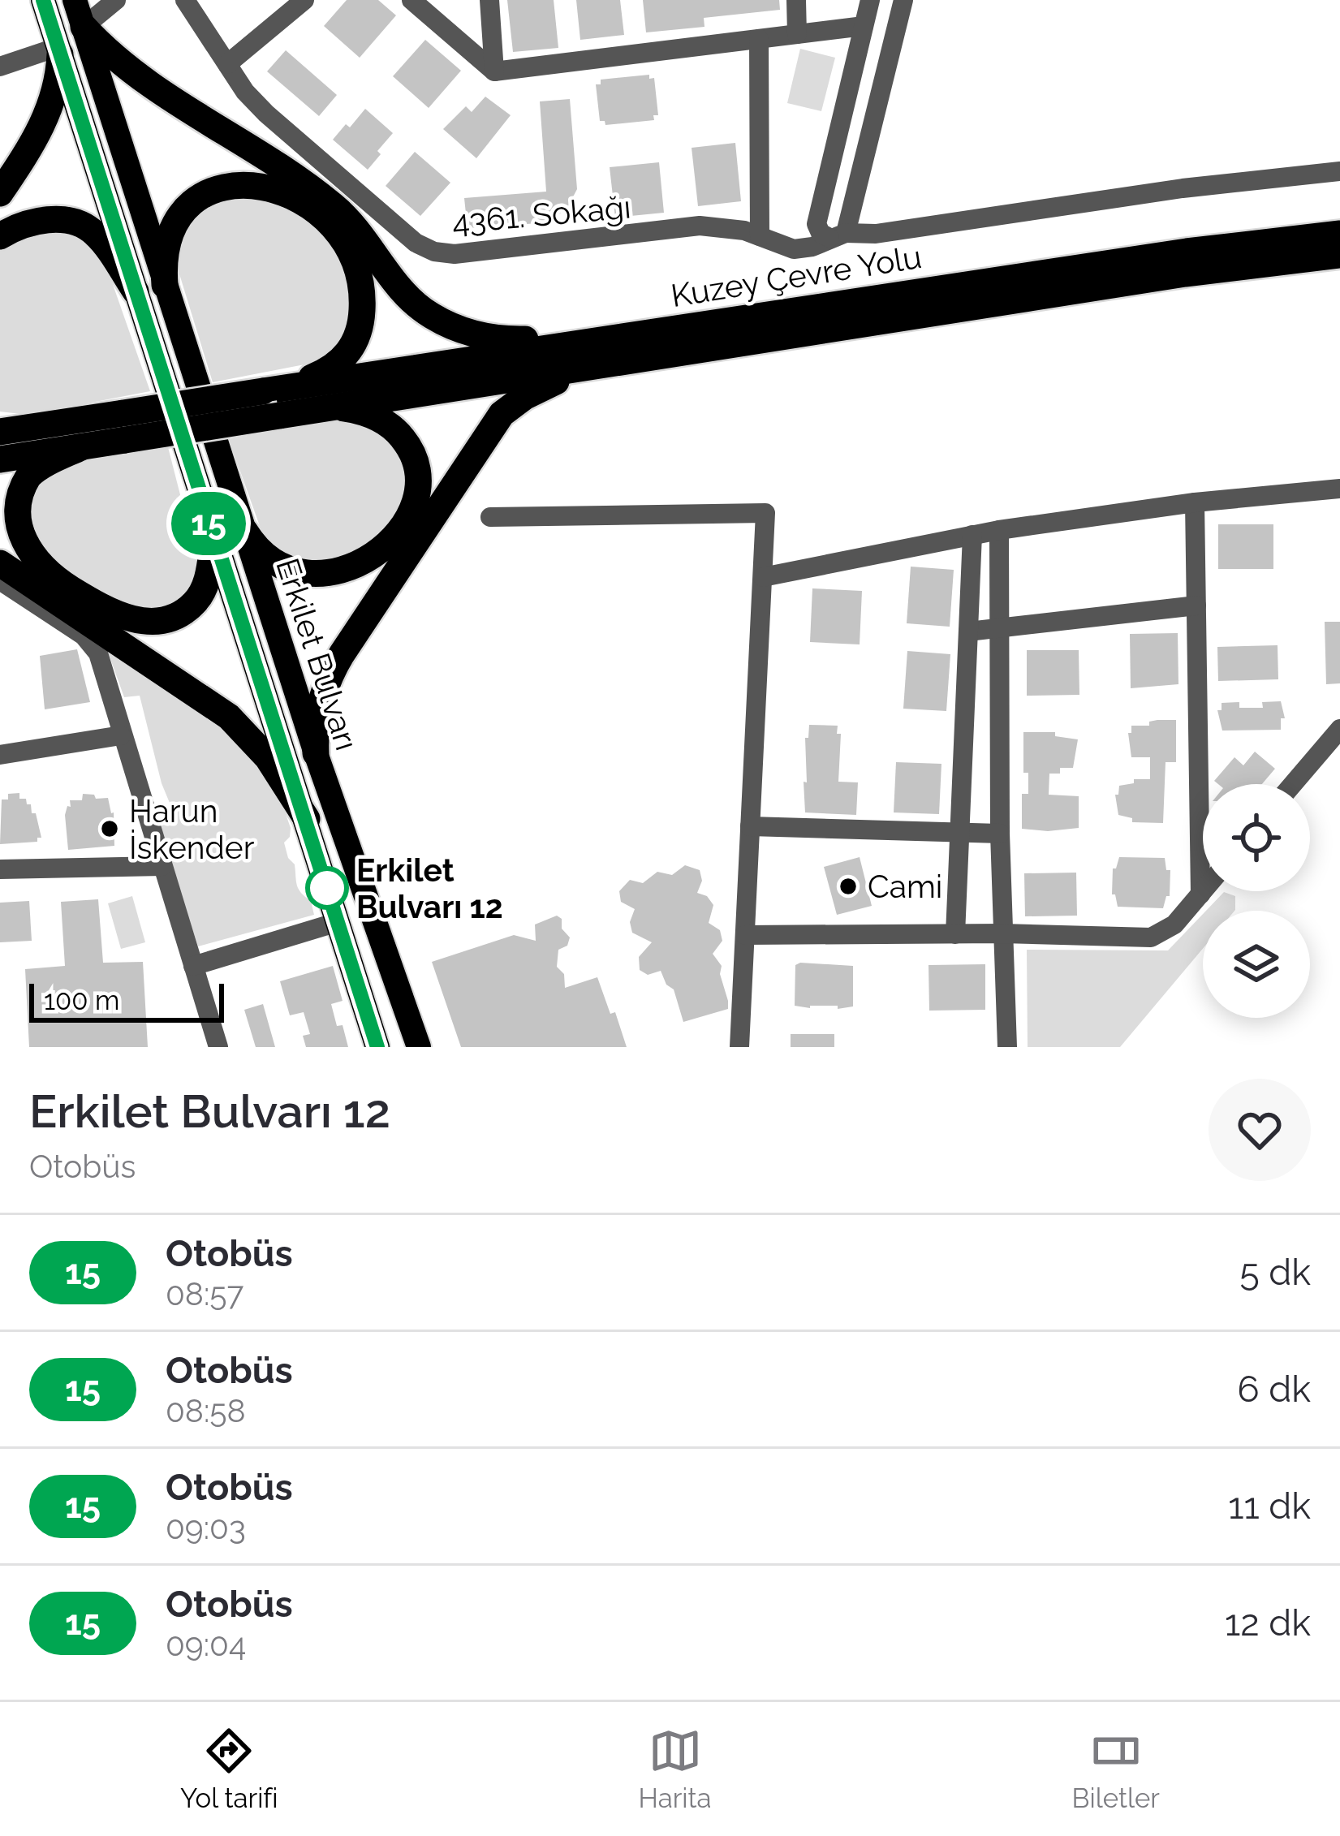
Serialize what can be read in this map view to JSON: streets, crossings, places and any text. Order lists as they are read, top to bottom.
{
  "streets": {
    "highway": ["Kuzey Çevre Yolu"],
    "main road": ["Erkilet Bulvarı"],
    "street": ["4361. Sokağı"]
  },
  "places": ["Harun İskender", "Cami", "Erkilet Bulvarı 12"],
  "lines": ["bus line 15"],
  "scale_bar": "100 m",
  "page": {
    "on_map": "15",
    "scale": "100 m",
    "heading": ["Erkilet Bulvarı 12", "Otobüs"],
    "list": [
      {
        "mark": "15",
        "name": "Otobüs",
        "note": "08:57",
        "value": "5 dk"
      },
      {
        "mark": "15",
        "name": "Otobüs",
        "note": "08:58",
        "value": "6 dk"
      },
      {
        "mark": "15",
        "name": "Otobüs",
        "note": "09:03",
        "value": "11 dk"
      },
      {
        "mark": "15",
        "name": "Otobüs",
        "note": "09:04",
        "value": "12 dk"
      }
    ],
    "tabs": ["Yol tarifi", "Harita", "Biletler"]
  }
}
